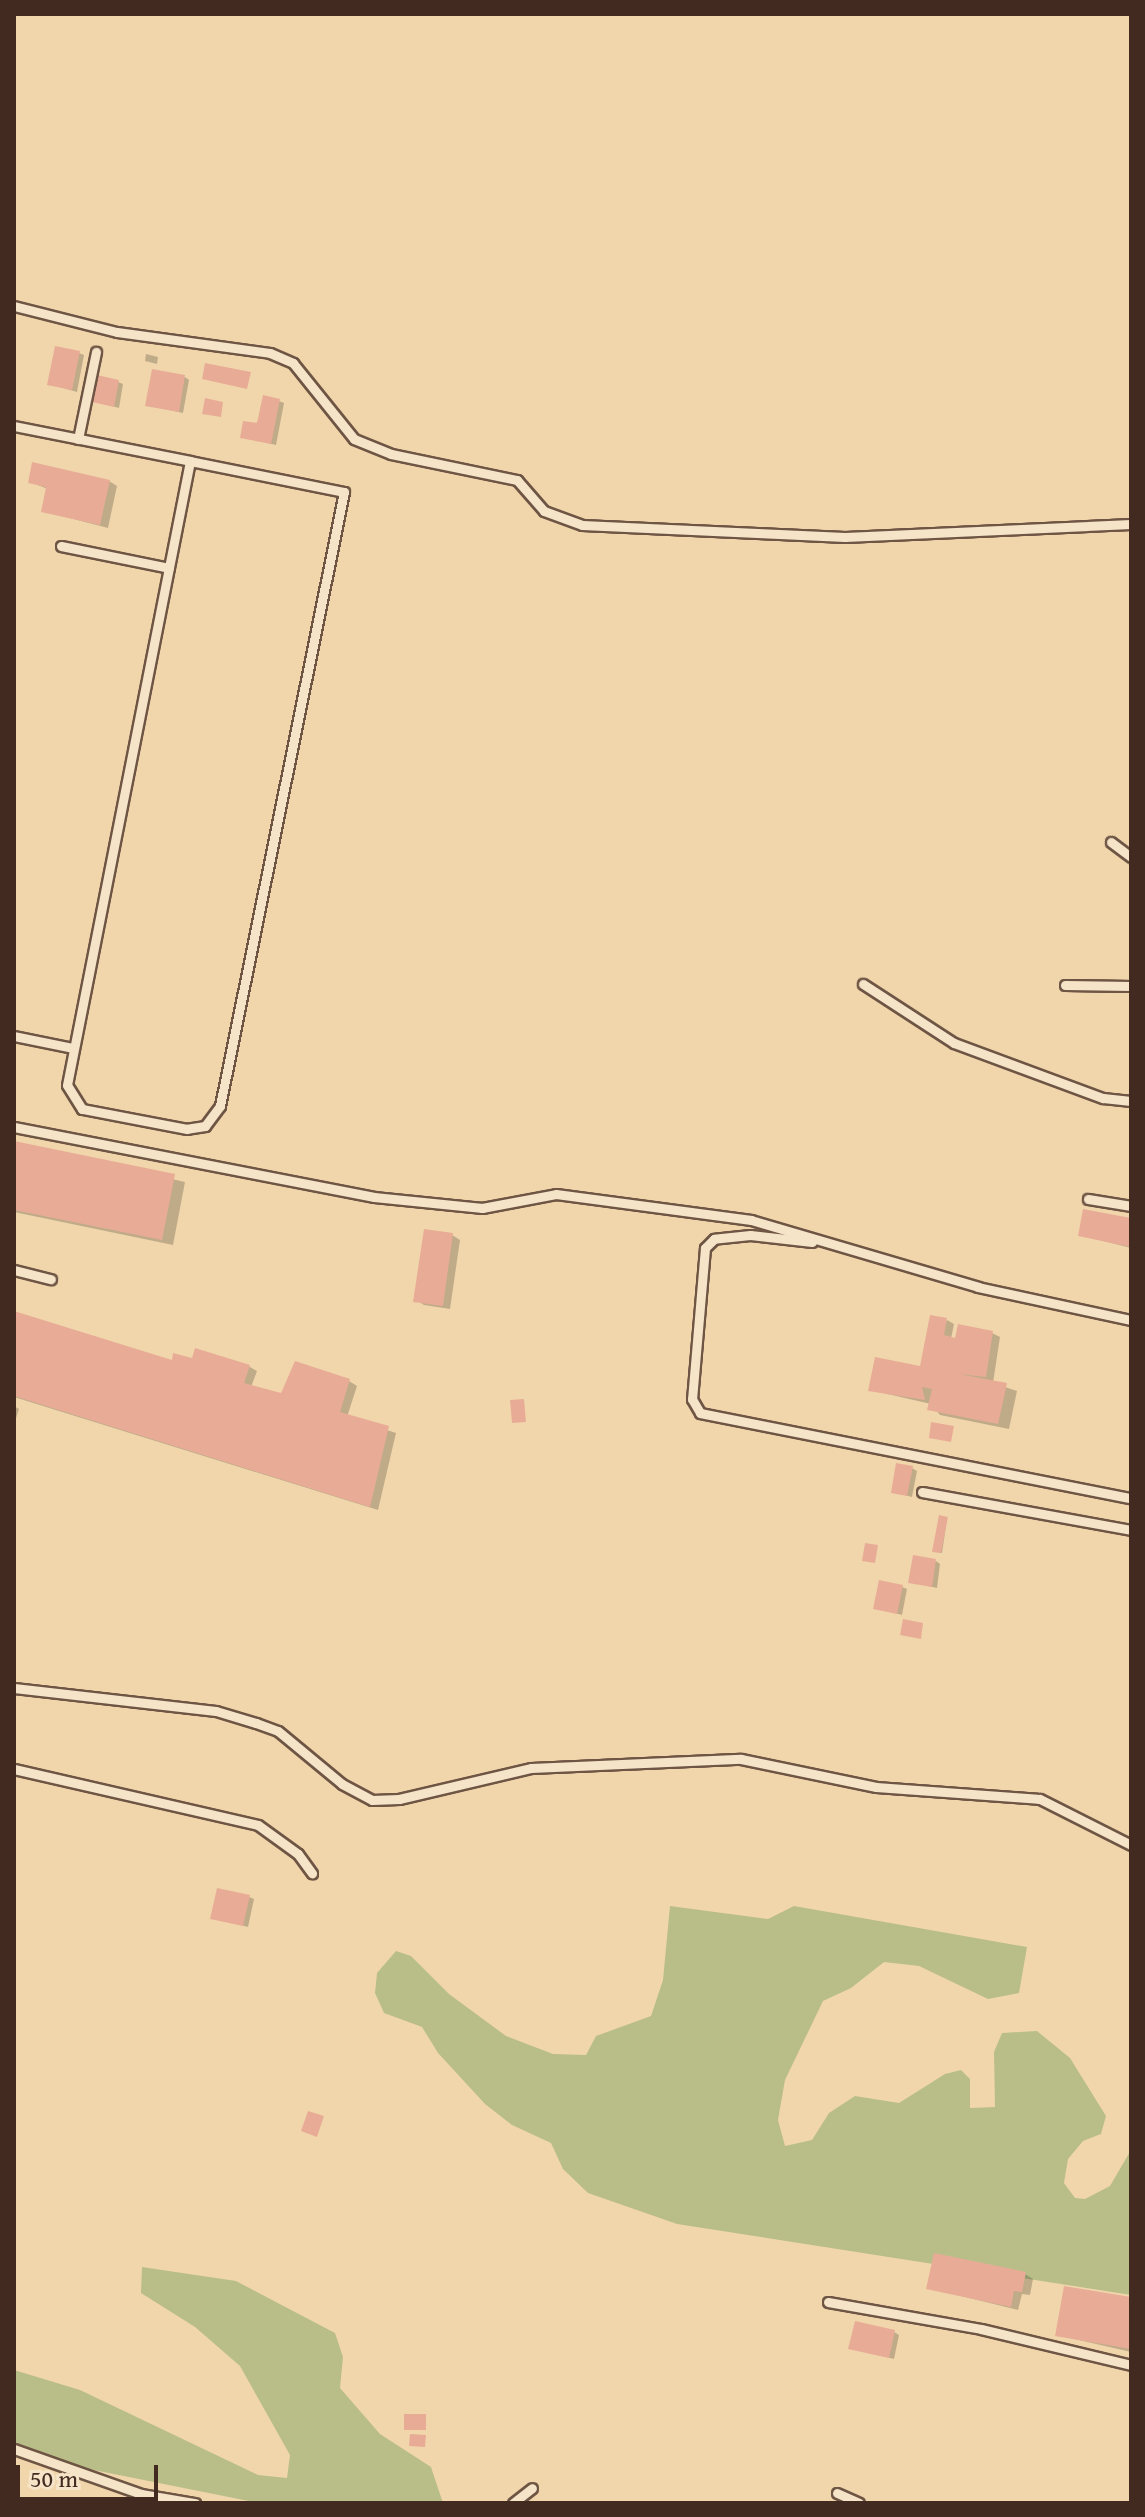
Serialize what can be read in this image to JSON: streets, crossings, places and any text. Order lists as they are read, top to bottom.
{
  "scale_bar": "50 m"
}
